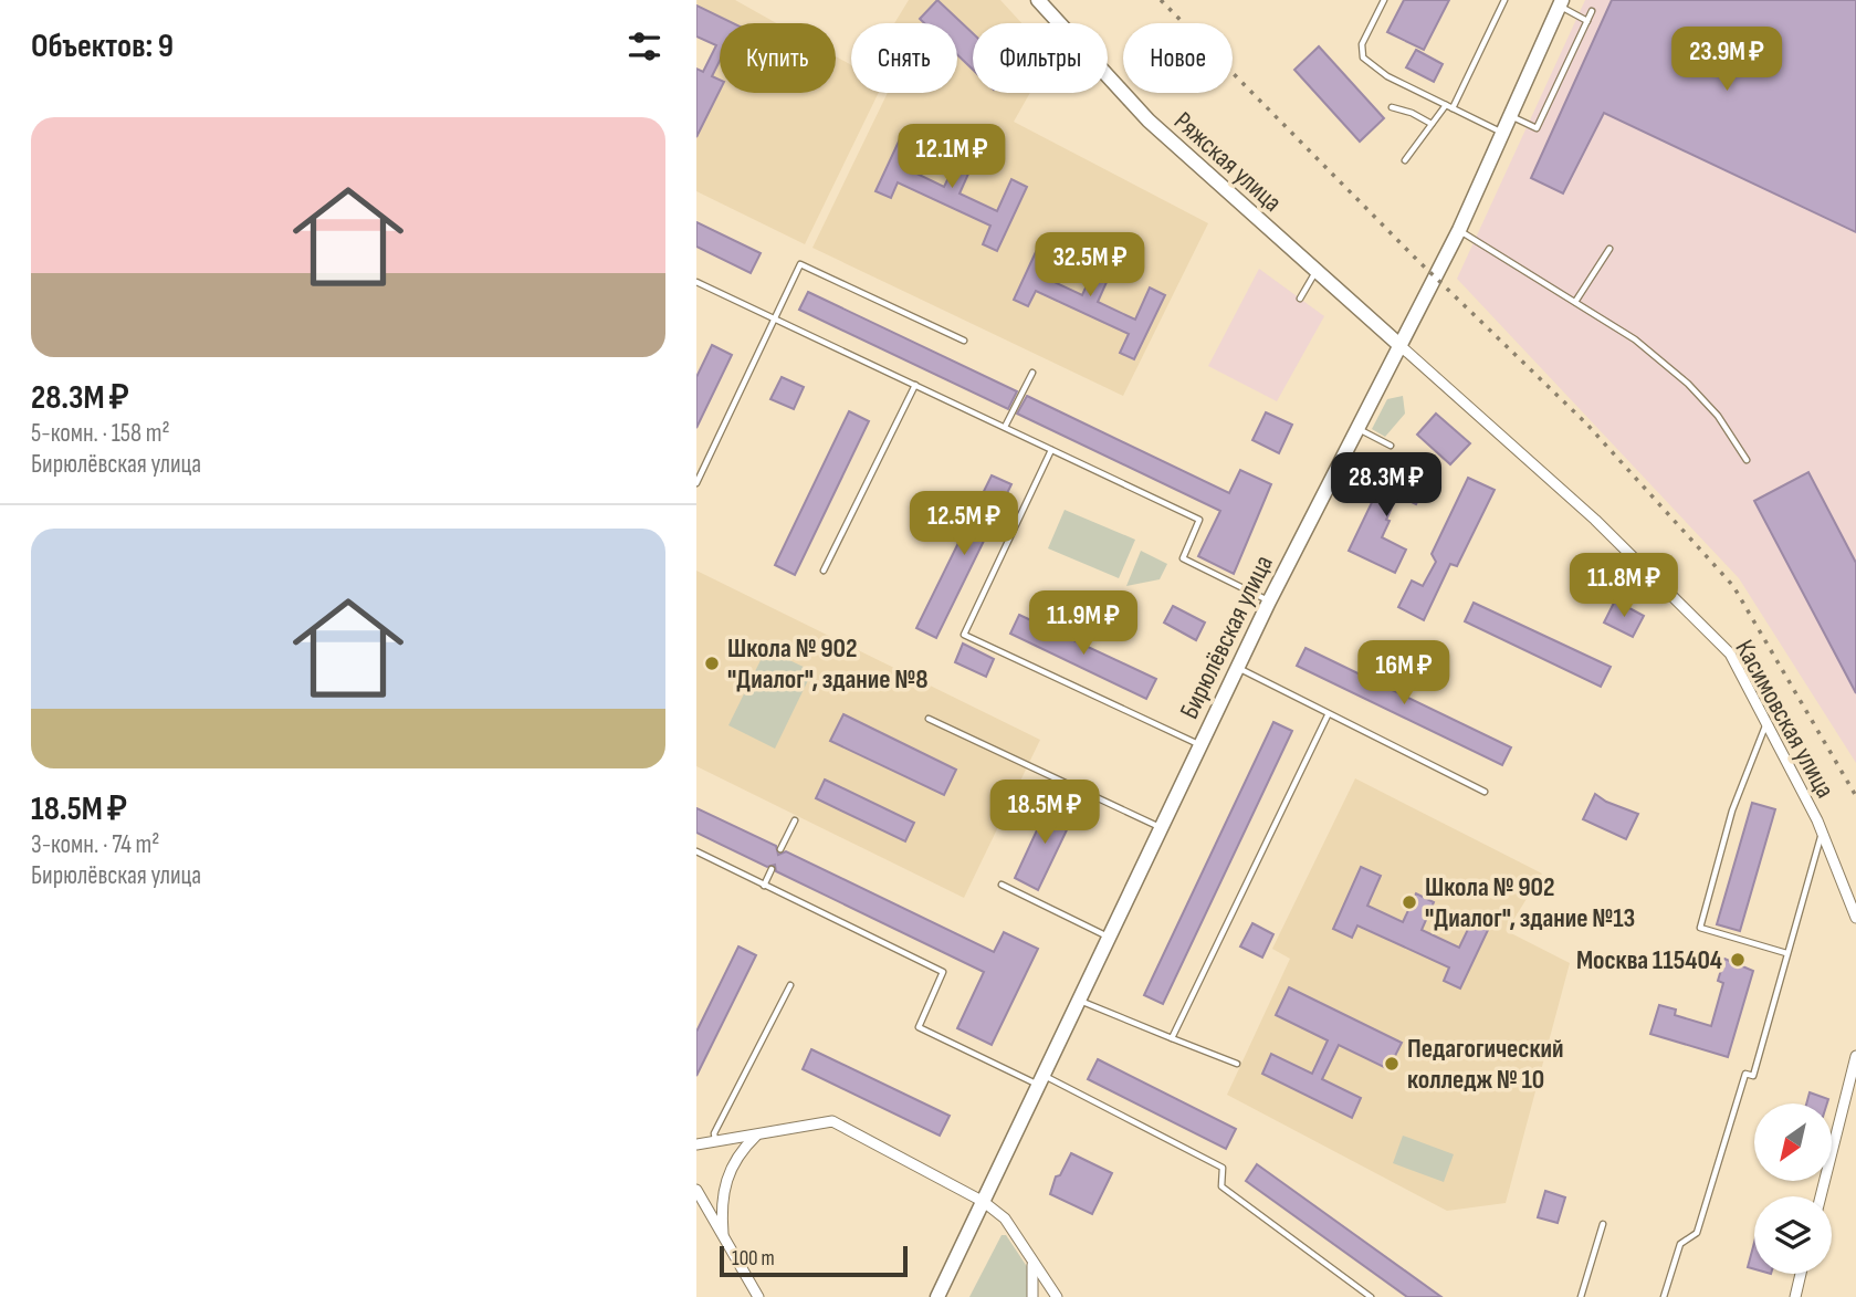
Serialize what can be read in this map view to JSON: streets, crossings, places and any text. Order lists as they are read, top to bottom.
{
  "streets": {
    "street": ["Ряжская улица", "Бирюлёвская улица", "Касимовская улица"]
  },
  "crossings": [
    ["Ряжская улица", "Бирюлёвская улица"],
    ["Ряжская улица", "Касимовская улица"],
    ["Бирюлёвская улица", "Касимовская улица"]
  ],
  "places": [
    "Школа № 902 \"Диалог\", здание №8",
    "Школа № 902 \"Диалог\", здание №13",
    "Москва 115404",
    "Педагогический колледж № 10"
  ],
  "scale_bar": "100 m",
  "north": "bottom left",
  "page": {
    "heading": "Объектов: 9",
    "chip": [
      "Купить",
      "Снять",
      "Фильтры",
      "Новое"
    ],
    "price": [
      "23.9M ₽",
      "12.1M ₽",
      "32.5M ₽",
      "28.3M ₽",
      "12.5M ₽",
      "11.8M ₽",
      "11.9M ₽",
      "16M ₽",
      "18.5M ₽"
    ],
    "list": [
      {
        "name": "28.3M ₽",
        "note": "5-комн. · 158 m² · Бирюлёвская улица"
      },
      {
        "name": "18.5M ₽",
        "note": "3-комн. · 74 m² · Бирюлёвская улица"
      }
    ],
    "scale": "100 m"
  }
}
